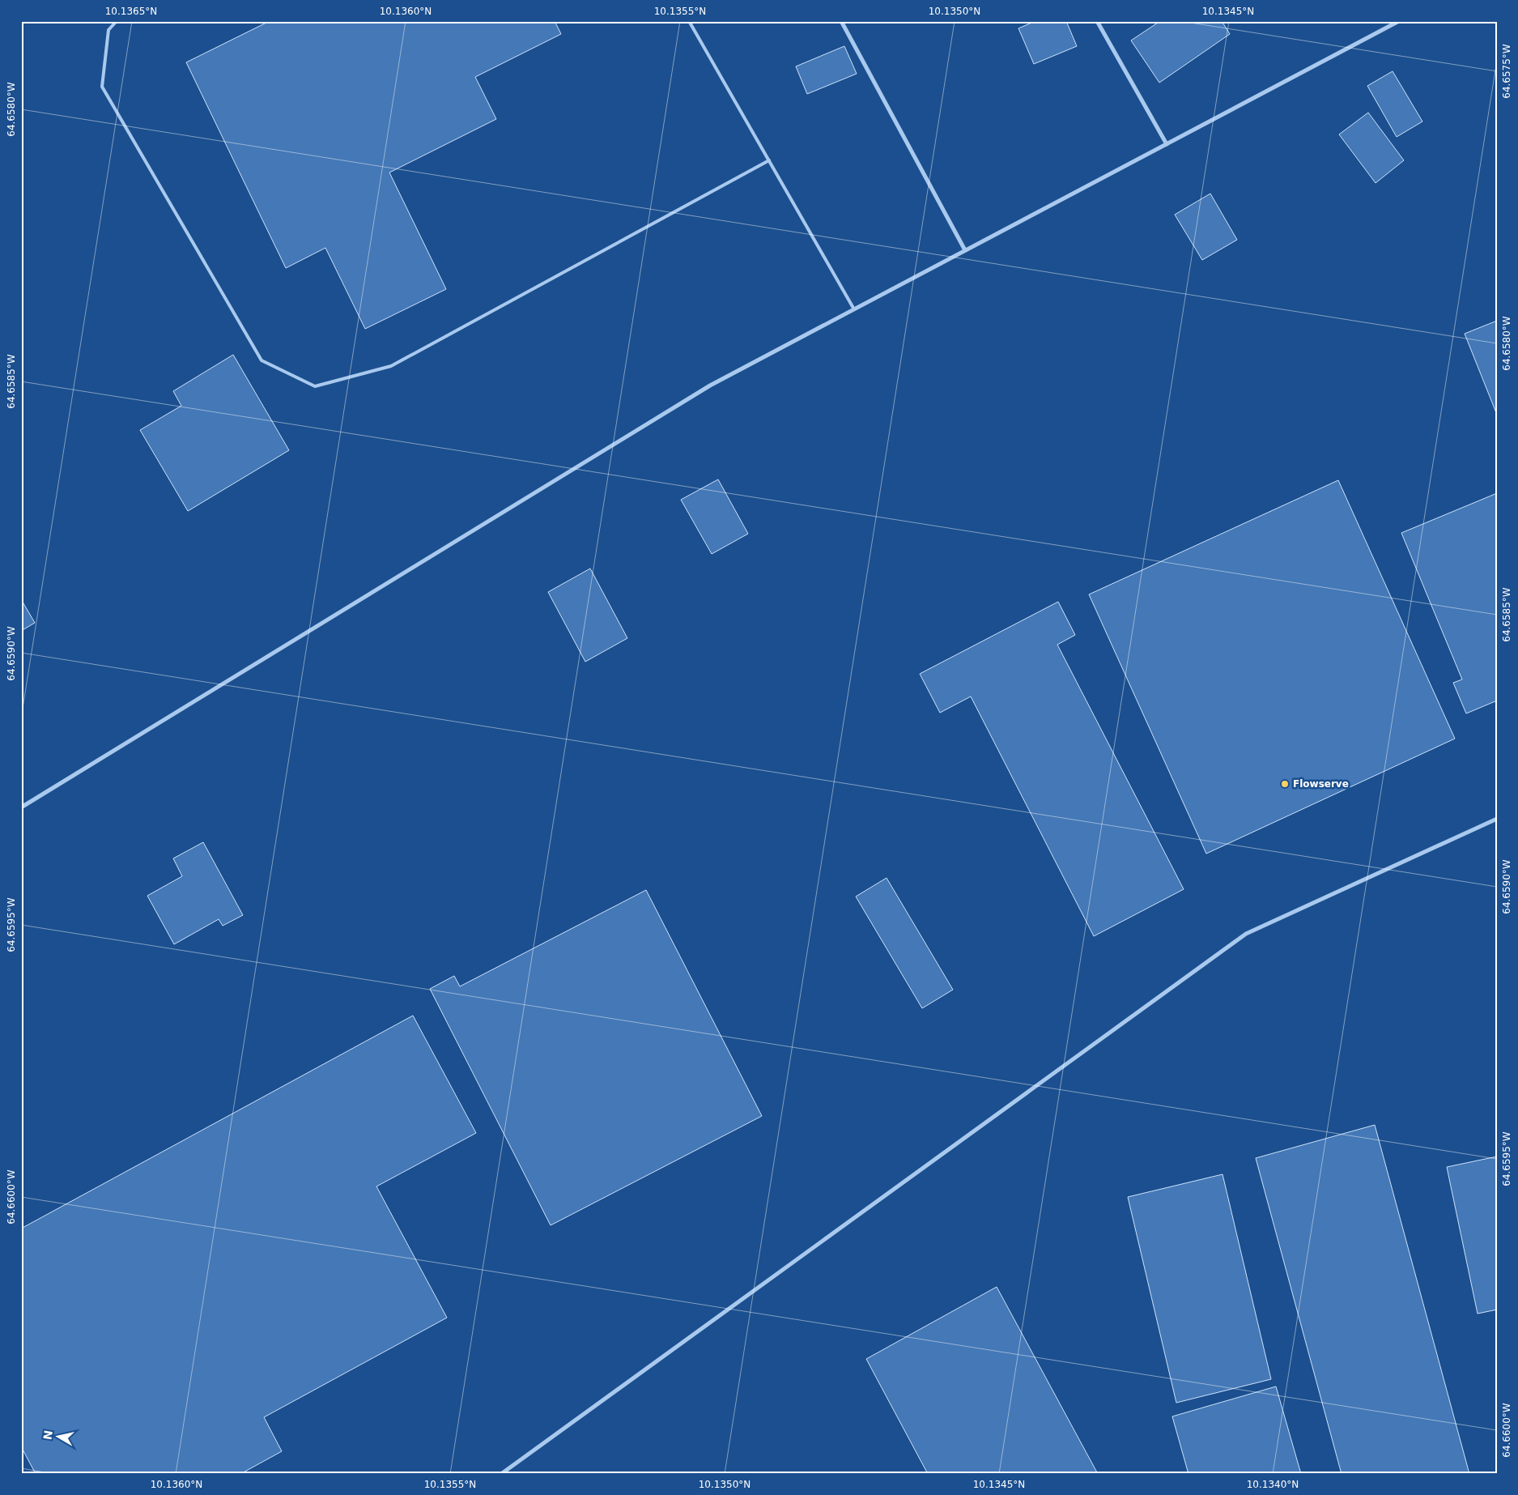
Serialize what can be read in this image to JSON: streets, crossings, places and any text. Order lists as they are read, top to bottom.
{
  "places": ["Flowserve"],
  "north": "left",
  "coordinates": [
    "10.1365°N",
    "10.1360°N",
    "10.1355°N",
    "10.1350°N",
    "10.1345°N",
    "64.6575°W",
    "64.6580°W",
    "64.6585°W",
    "64.6590°W",
    "64.6595°W",
    "64.6600°W",
    "10.1340°N"
  ]
}
